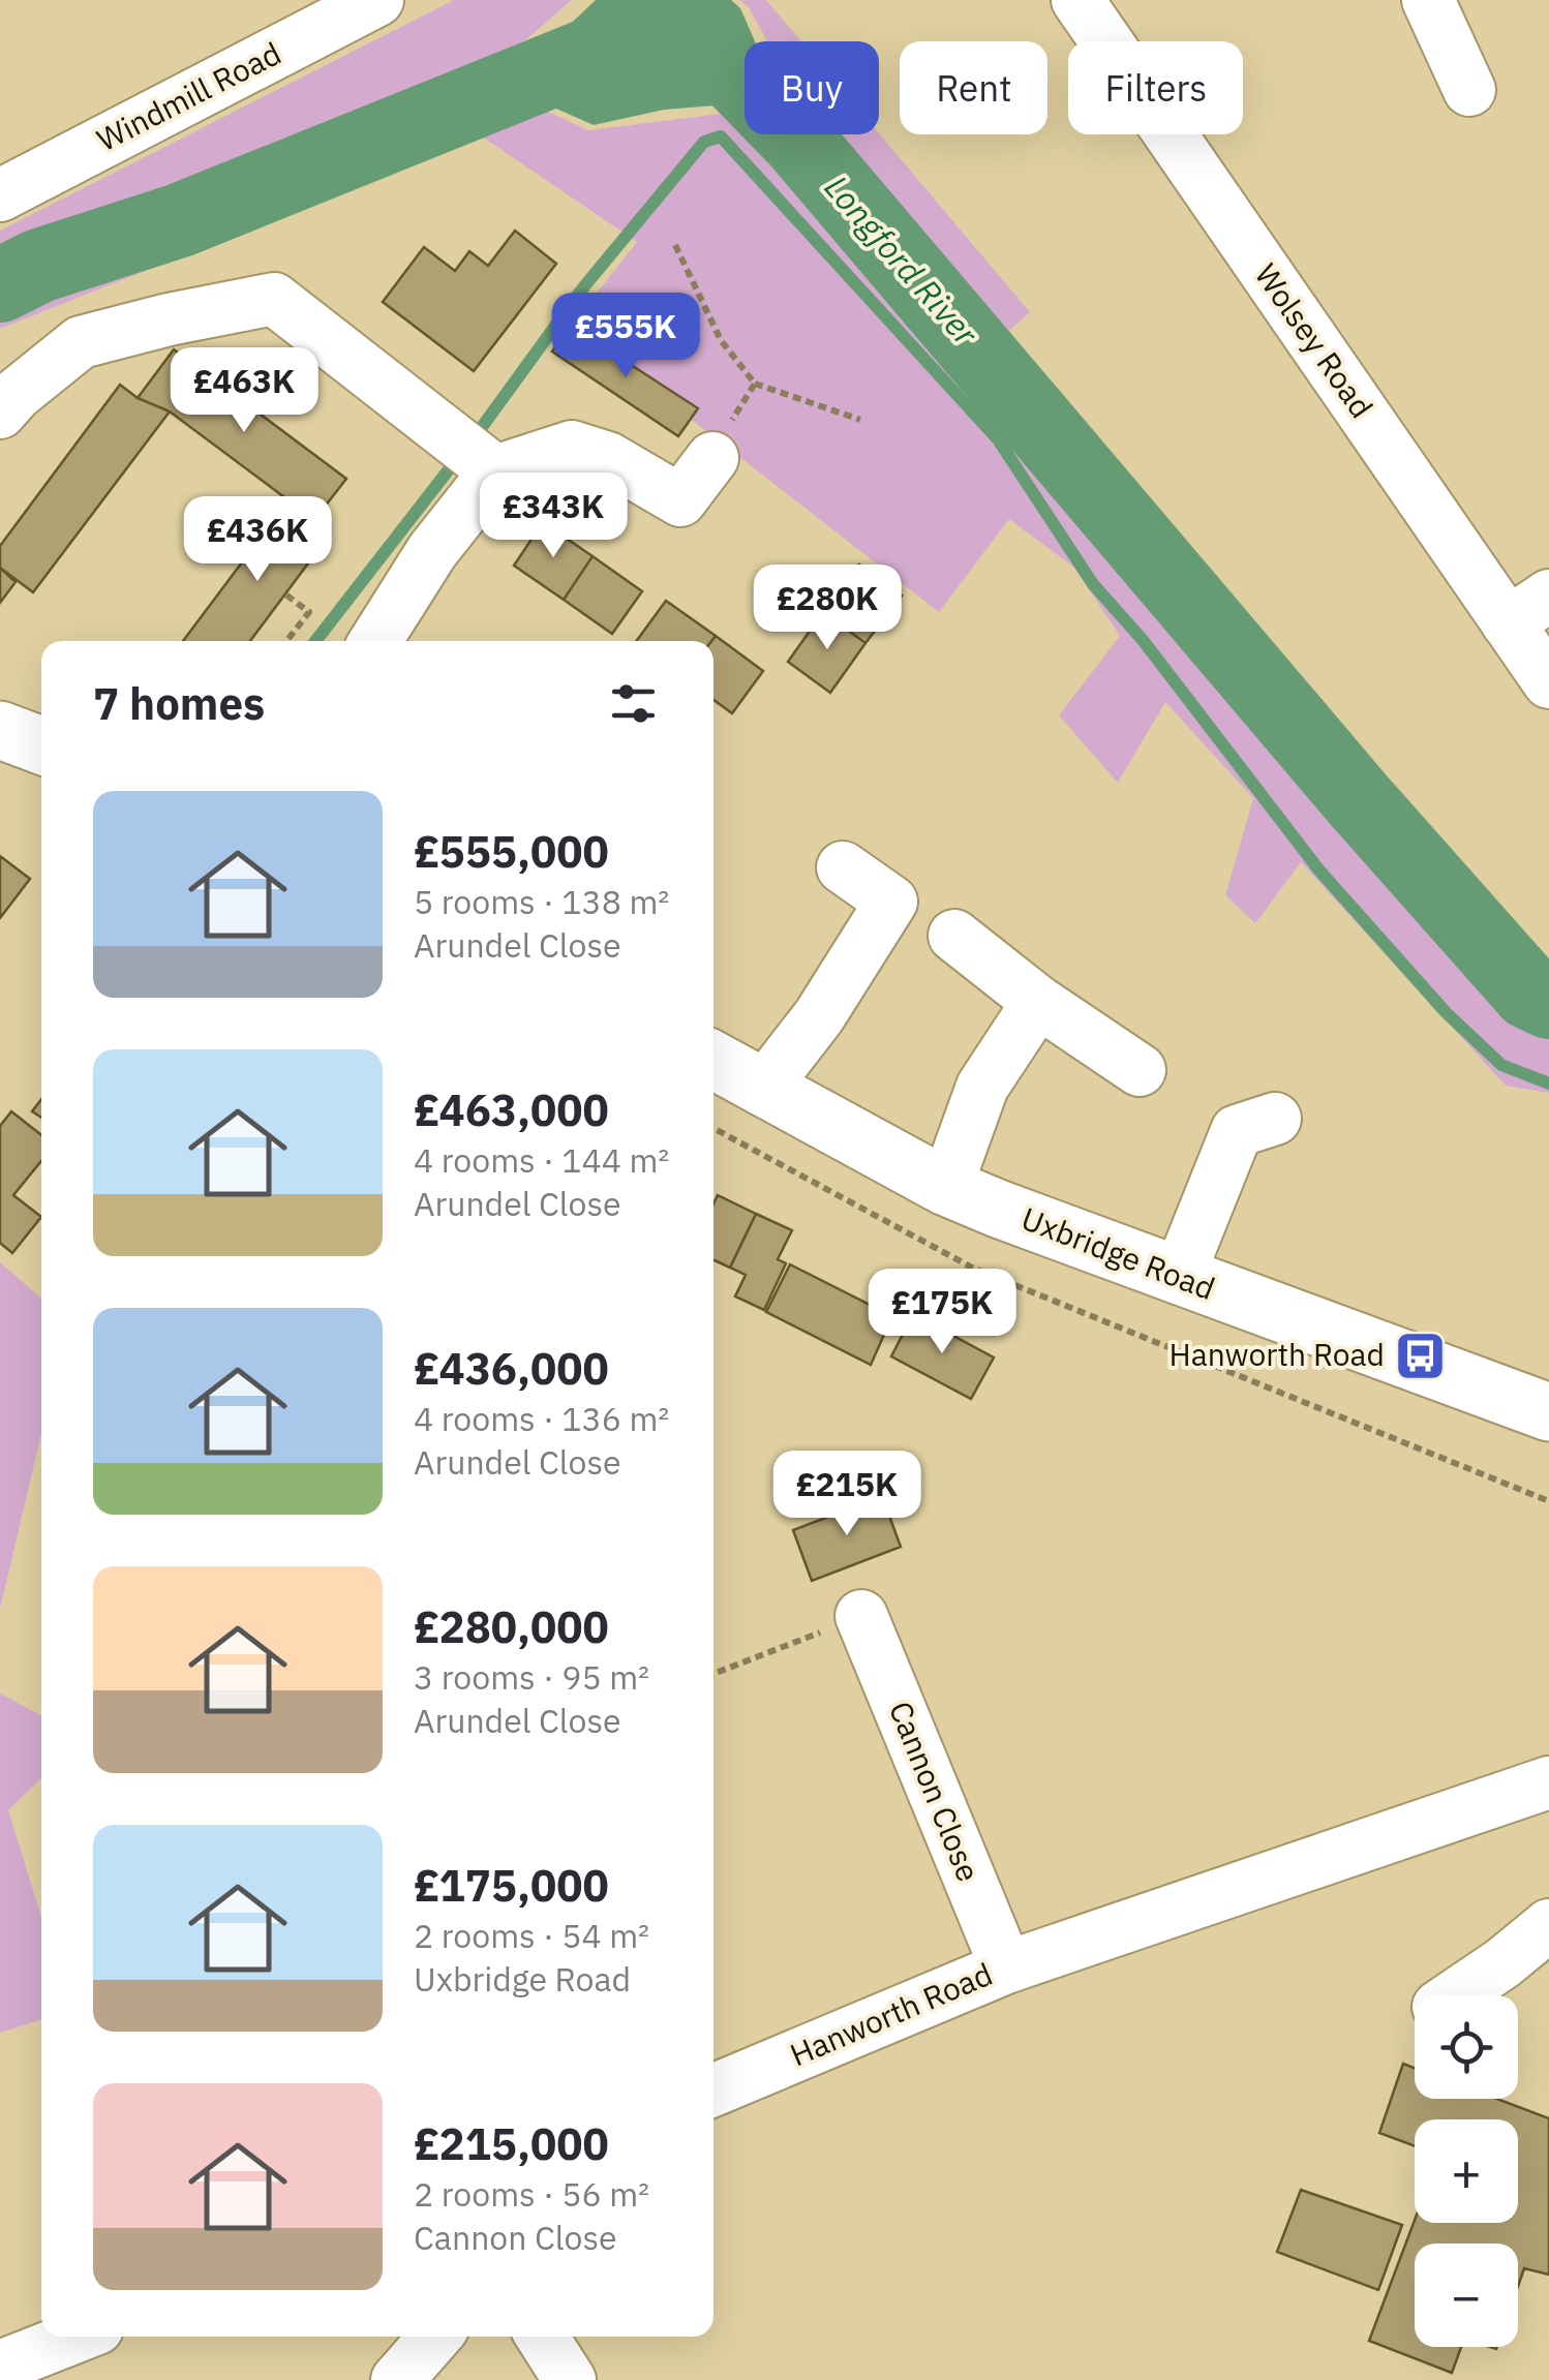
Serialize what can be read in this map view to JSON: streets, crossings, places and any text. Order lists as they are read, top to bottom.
{
  "streets": {
    "main road": ["Uxbridge Road"],
    "street": [
      "Windmill Road",
      "Wolsey Road",
      "Cannon Close",
      "Hanworth Road"
    ]
  },
  "crossings": [
    ["Cannon Close", "Hanworth Road"]
  ],
  "water": ["Longford River"],
  "places": {
    "bus stop": ["Hanworth Road"]
  },
  "page": {
    "chip": ["Buy", "Rent", "Filters"],
    "price": [
      "£555K",
      "£463K",
      "£343K",
      "£436K",
      "£280K",
      "£175K",
      "£215K"
    ],
    "heading": "7 homes",
    "list": [
      {
        "name": "£555,000",
        "note": "5 rooms · 138 m² · Arundel Close"
      },
      {
        "name": "£463,000",
        "note": "4 rooms · 144 m² · Arundel Close"
      },
      {
        "name": "£436,000",
        "note": "4 rooms · 136 m² · Arundel Close"
      },
      {
        "name": "£280,000",
        "note": "3 rooms · 95 m² · Arundel Close"
      },
      {
        "name": "£175,000",
        "note": "2 rooms · 54 m² · Uxbridge Road"
      },
      {
        "name": "£215,000",
        "note": "2 rooms · 56 m² · Cannon Close"
      }
    ],
    "map_buttons": ["+", "−"]
  }
}
